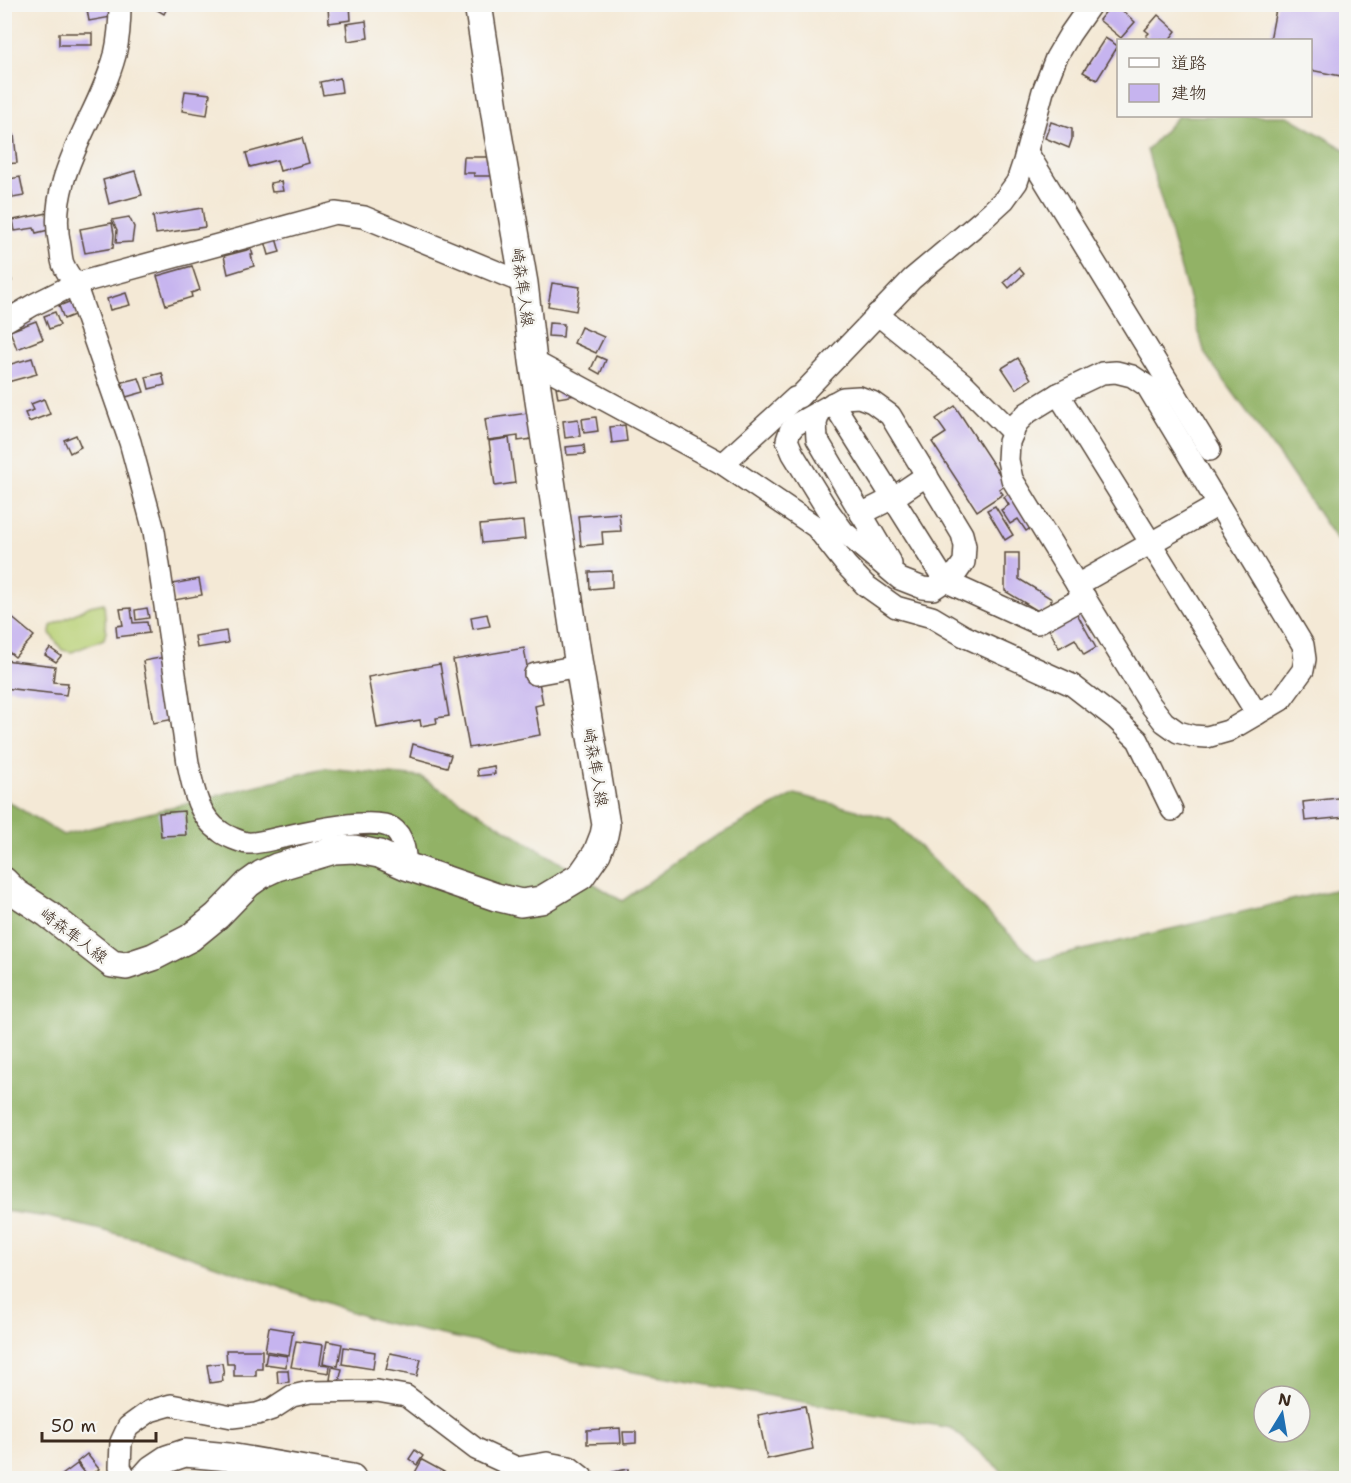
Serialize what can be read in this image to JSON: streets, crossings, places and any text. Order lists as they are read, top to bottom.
{
  "streets": {
    "main road": ["崎森隼人線"]
  },
  "legend": ["道路", "建物"],
  "scale_bar": "50 m",
  "north": "top"
}
